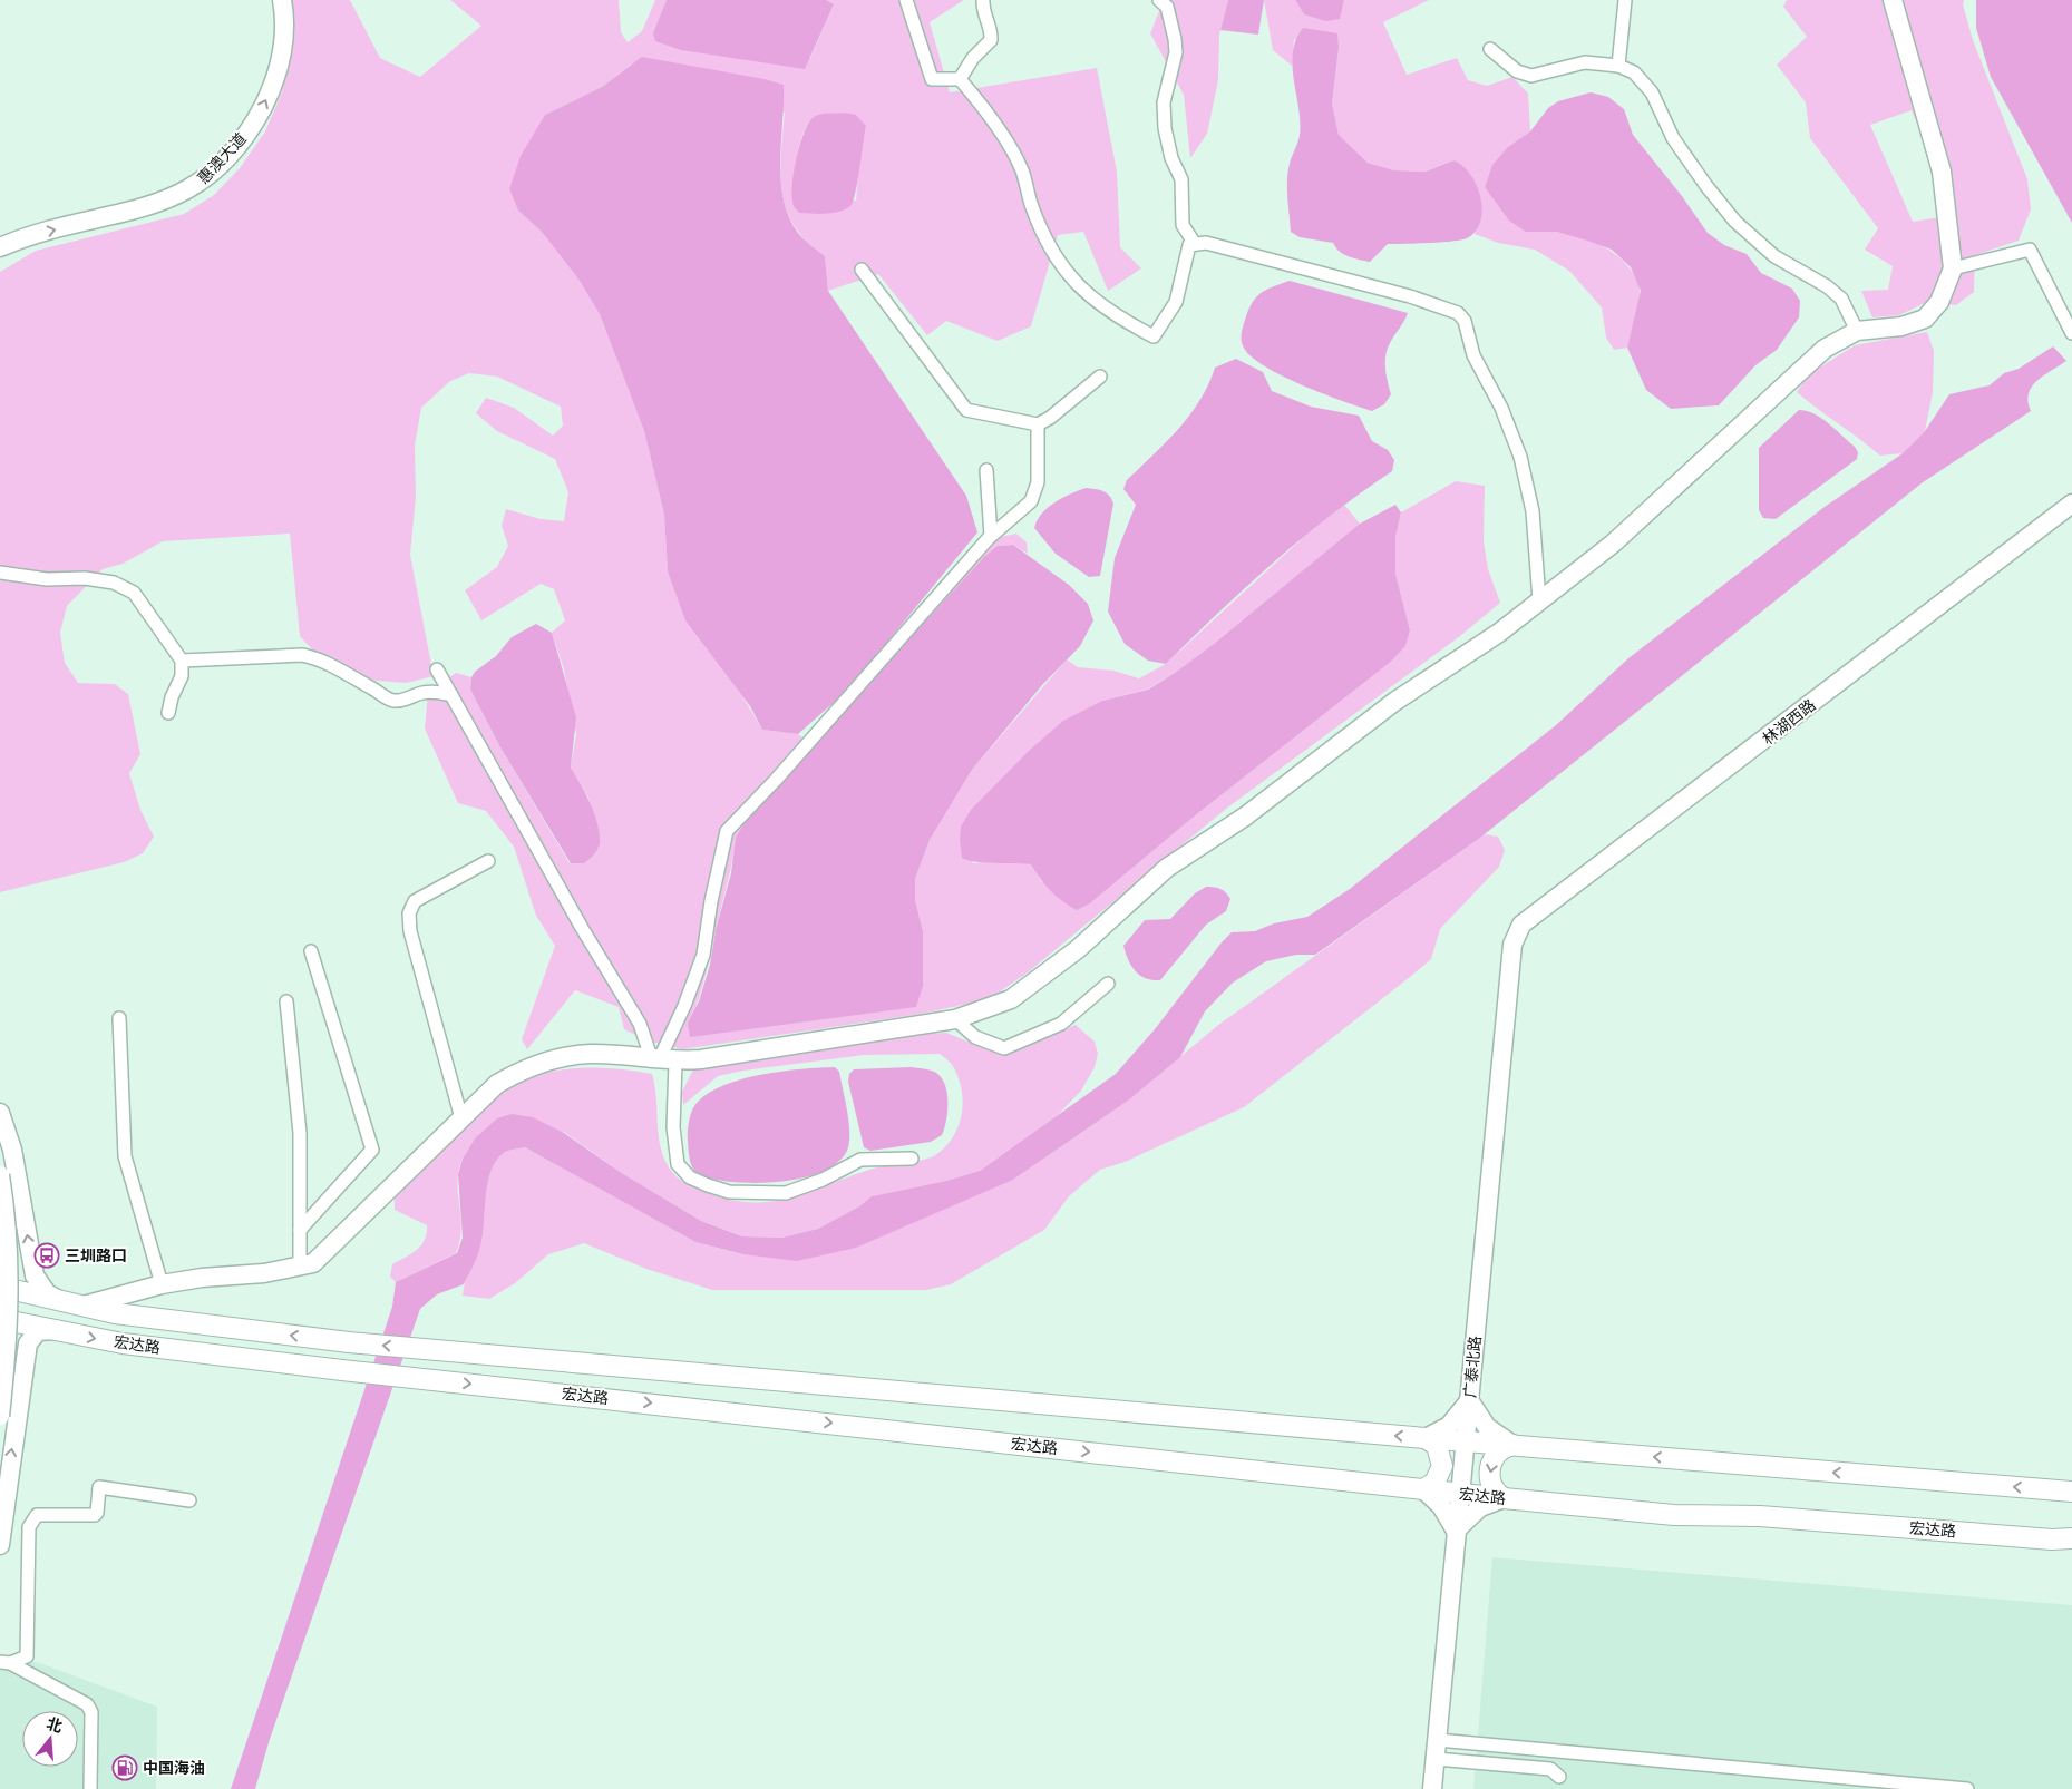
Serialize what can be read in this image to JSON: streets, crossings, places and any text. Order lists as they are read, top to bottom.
{
  "streets": {
    "main road": ["宏达路"],
    "street": ["惠澳大道", "林湖西路", "广泰北路"]
  },
  "crossings": [
    ["林湖西路", "广泰北路"],
    ["宏达路", "广泰北路"]
  ],
  "one_way": ["惠澳大道"],
  "places": {
    "bus stop": ["三圳路口"],
    "fuel station": ["中国海油"]
  },
  "north": "top"
}
